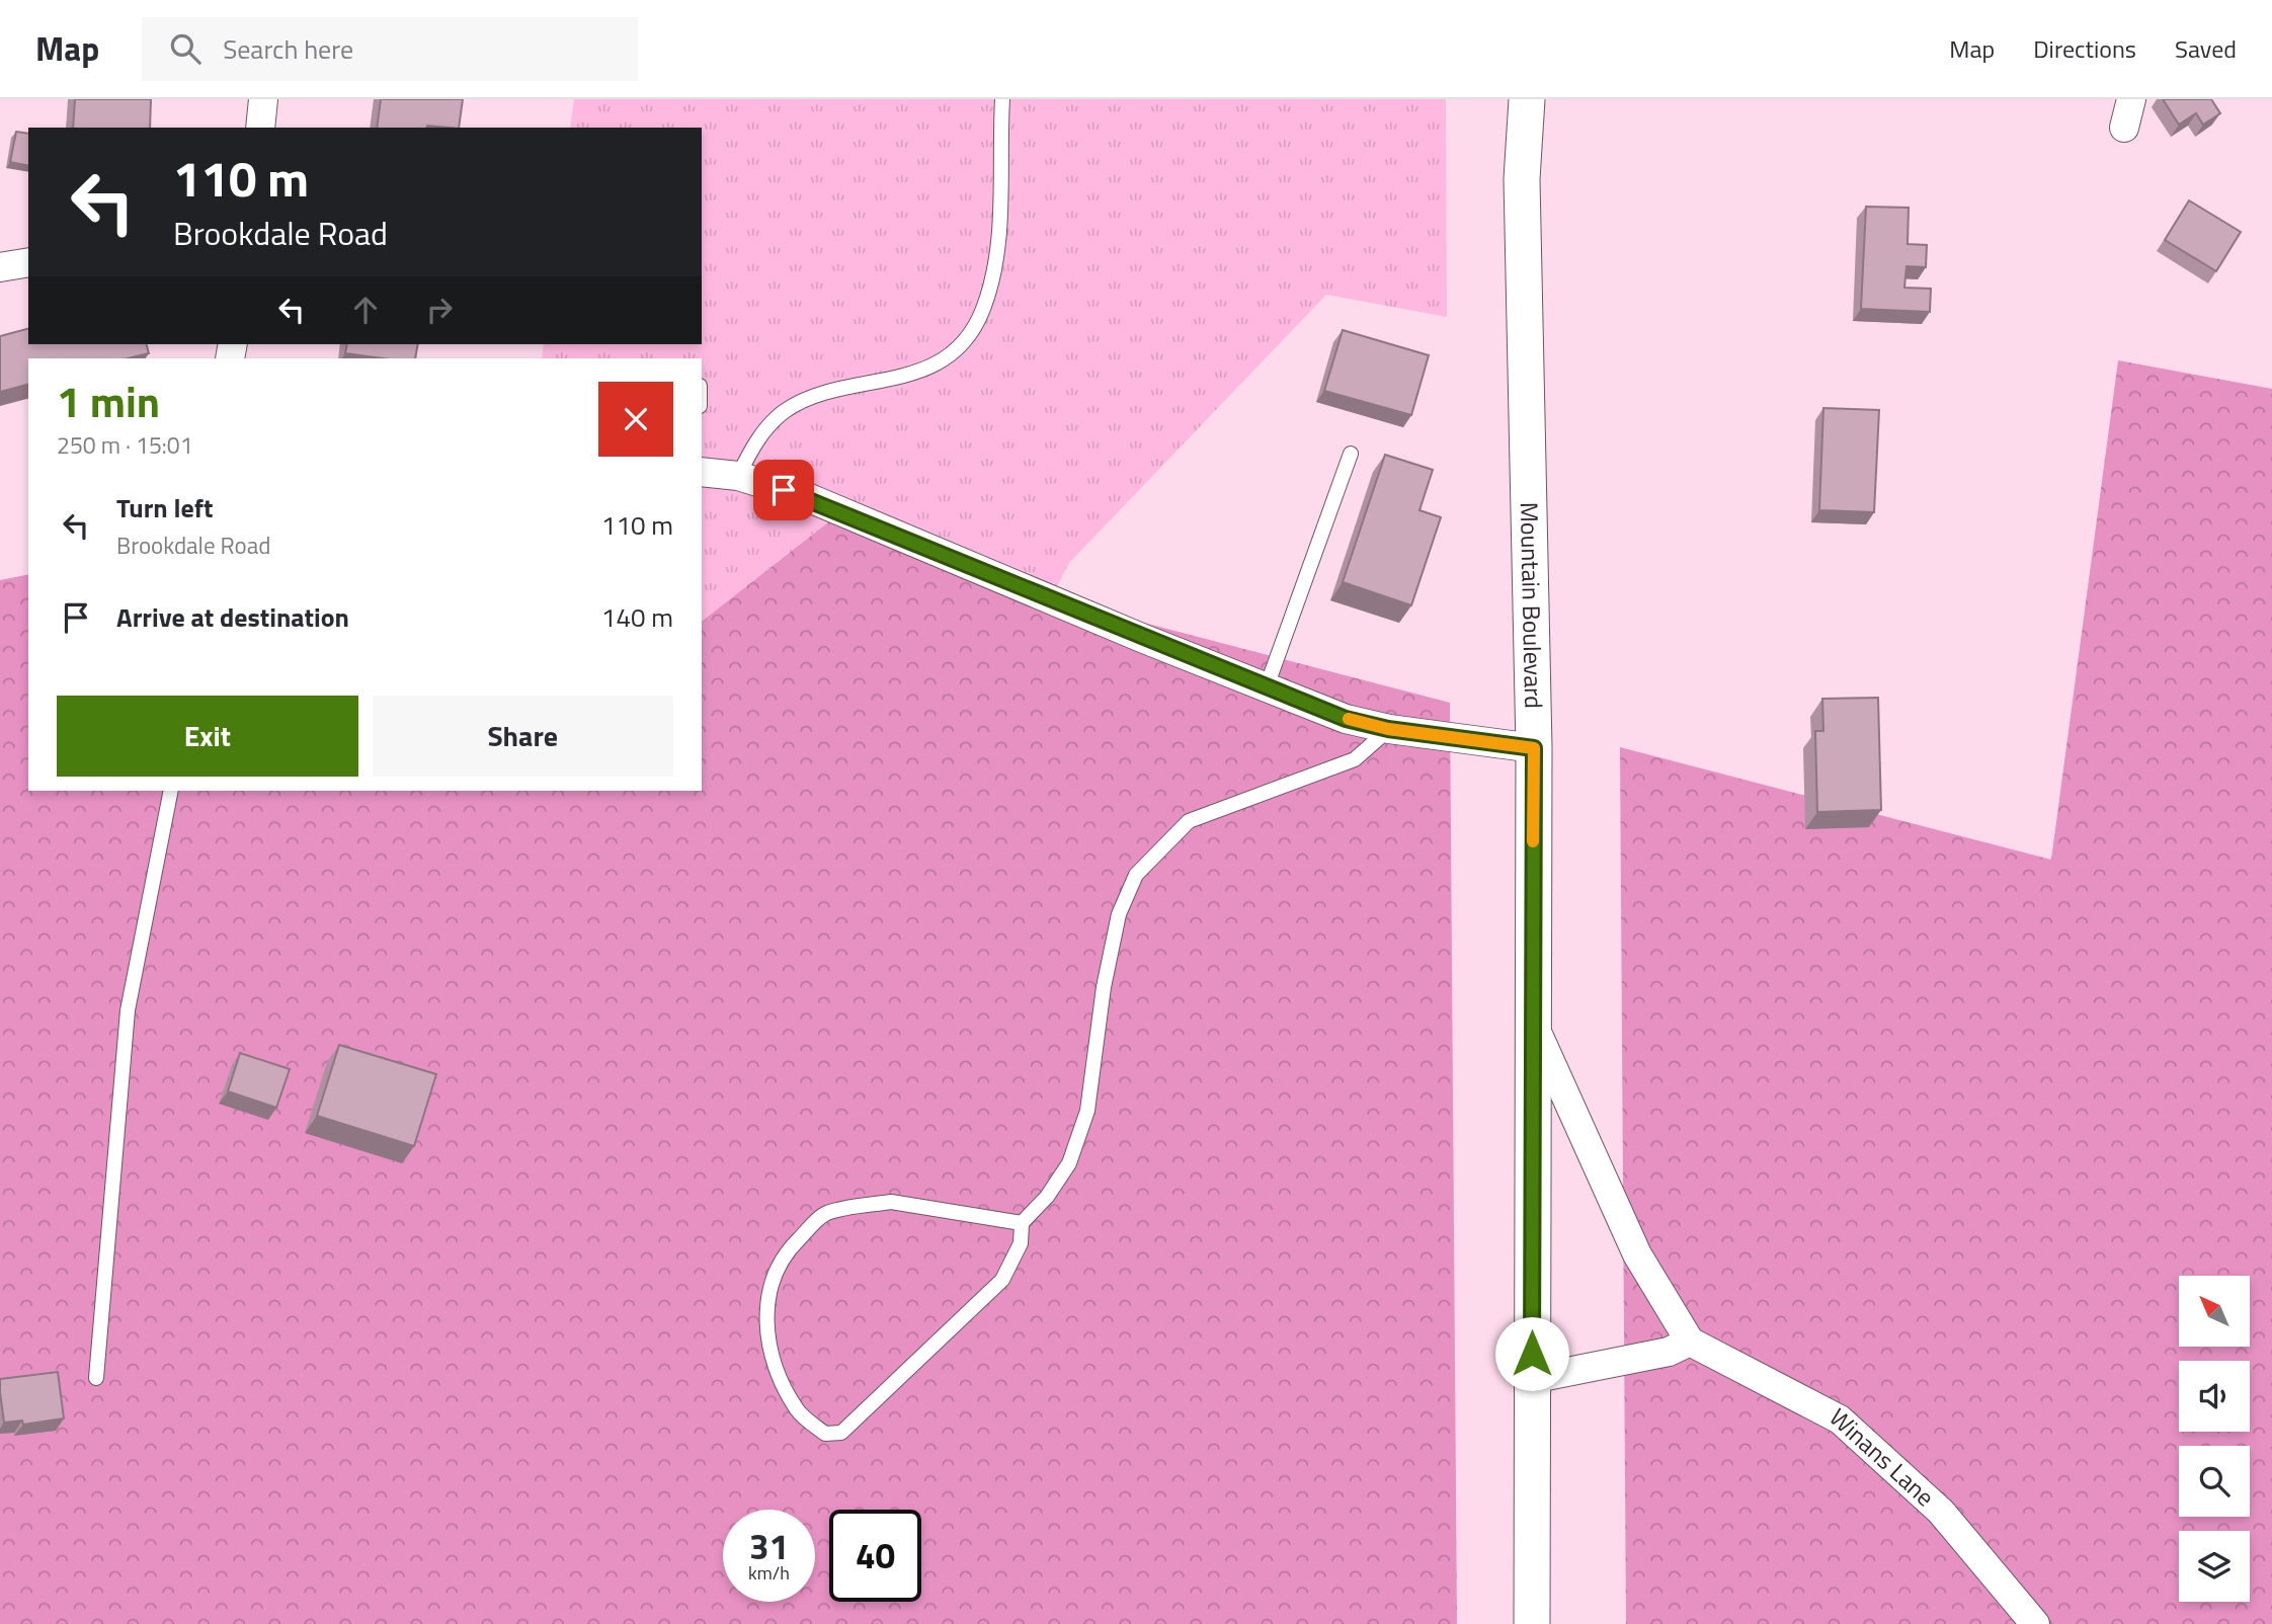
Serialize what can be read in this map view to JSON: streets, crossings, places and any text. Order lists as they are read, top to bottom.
{
  "streets": {
    "street": ["Mountain Boulevard", "Winans Lane"]
  },
  "north": "top left",
  "page": {
    "header": "Map",
    "search": "Search here",
    "nav": ["Map", "Directions", "Saved"],
    "turn": ["110 m", "Brookdale Road"],
    "heading": ["1 min", "250 m · 15:01"],
    "list": [
      {
        "name": "Turn left",
        "note": "Brookdale Road",
        "value": "110 m"
      },
      {
        "name": "Arrive at destination",
        "value": "140 m"
      }
    ],
    "buttons": ["Exit", "Share"],
    "speed": "31 km/h",
    "limit": "40"
  }
}
